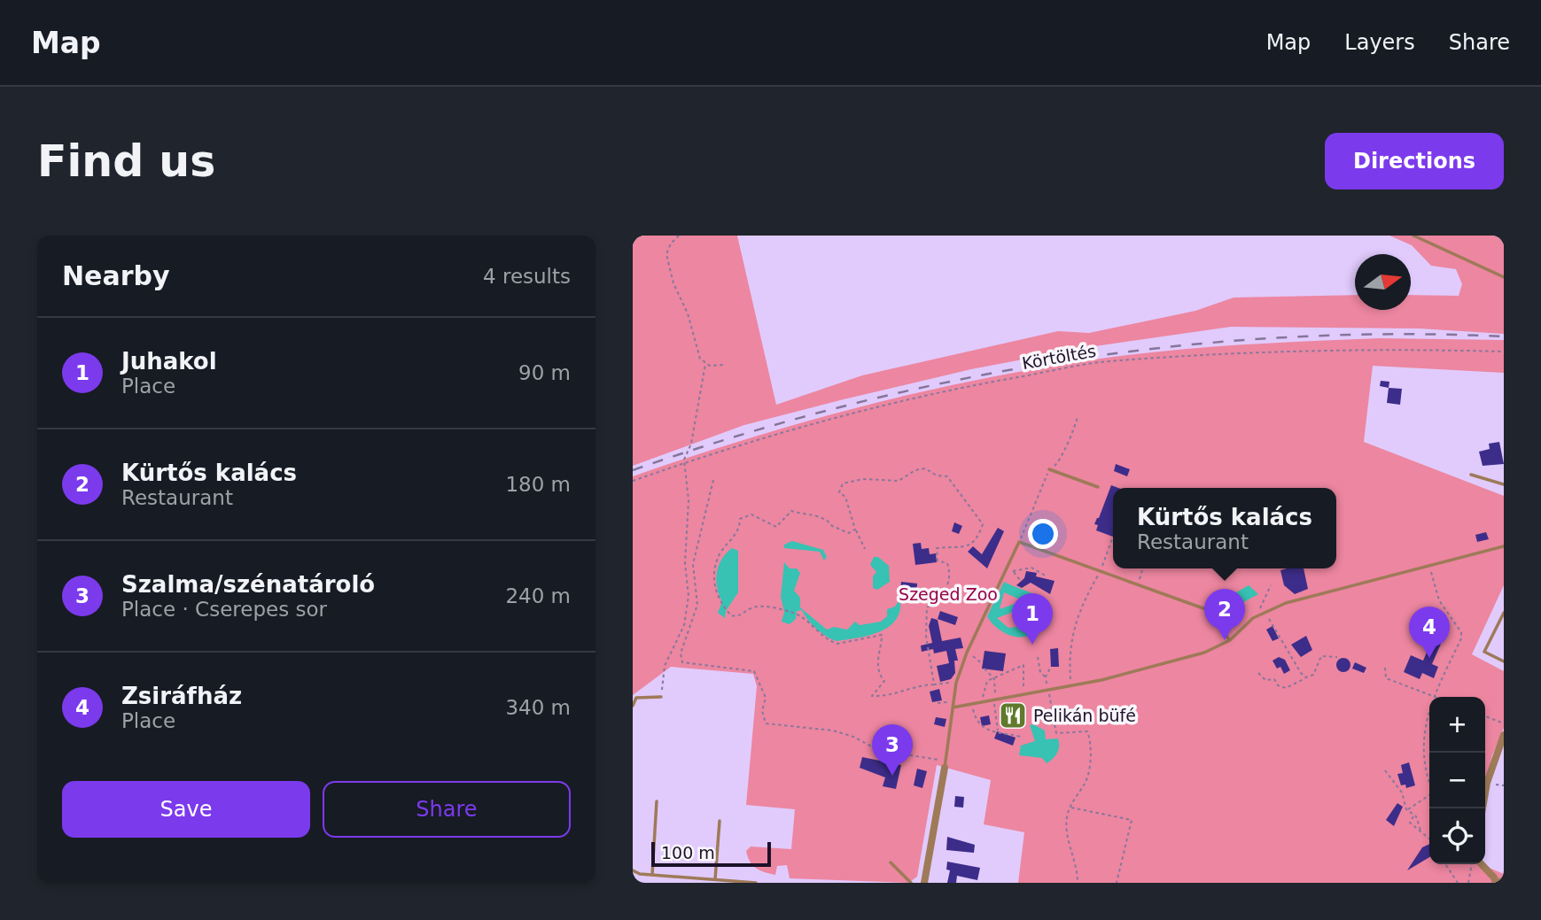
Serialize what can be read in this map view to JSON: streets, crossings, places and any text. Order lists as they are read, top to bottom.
{
  "streets": {
    "path": ["Körtöltés"]
  },
  "parks": ["Szeged Zoo"],
  "places": {
    "restaurant": ["Pelikán büfé"]
  },
  "scale_bar": "100 m",
  "north": "right",
  "page": {
    "header": "Map",
    "nav": ["Map", "Layers", "Share"],
    "buttons": [
      "Directions",
      ["Save", "Share"]
    ],
    "title": "Find us",
    "heading": ["Nearby", "4 results"],
    "list": [
      {
        "mark": "1",
        "name": "Juhakol",
        "note": "Place",
        "value": "90 m"
      },
      {
        "mark": "2",
        "name": "Kürtős kalács",
        "note": "Restaurant",
        "value": "180 m"
      },
      {
        "mark": "3",
        "name": "Szalma/szénatároló",
        "note": "Place · Cserepes sor",
        "value": "240 m"
      },
      {
        "mark": "4",
        "name": "Zsiráfház",
        "note": "Place",
        "value": "340 m"
      }
    ],
    "popup": ["Kürtős kalács", "Restaurant"],
    "pins": [
      "2",
      "1",
      "4",
      "3"
    ],
    "map_buttons": ["+", "−"],
    "scale": "100 m"
  }
}
